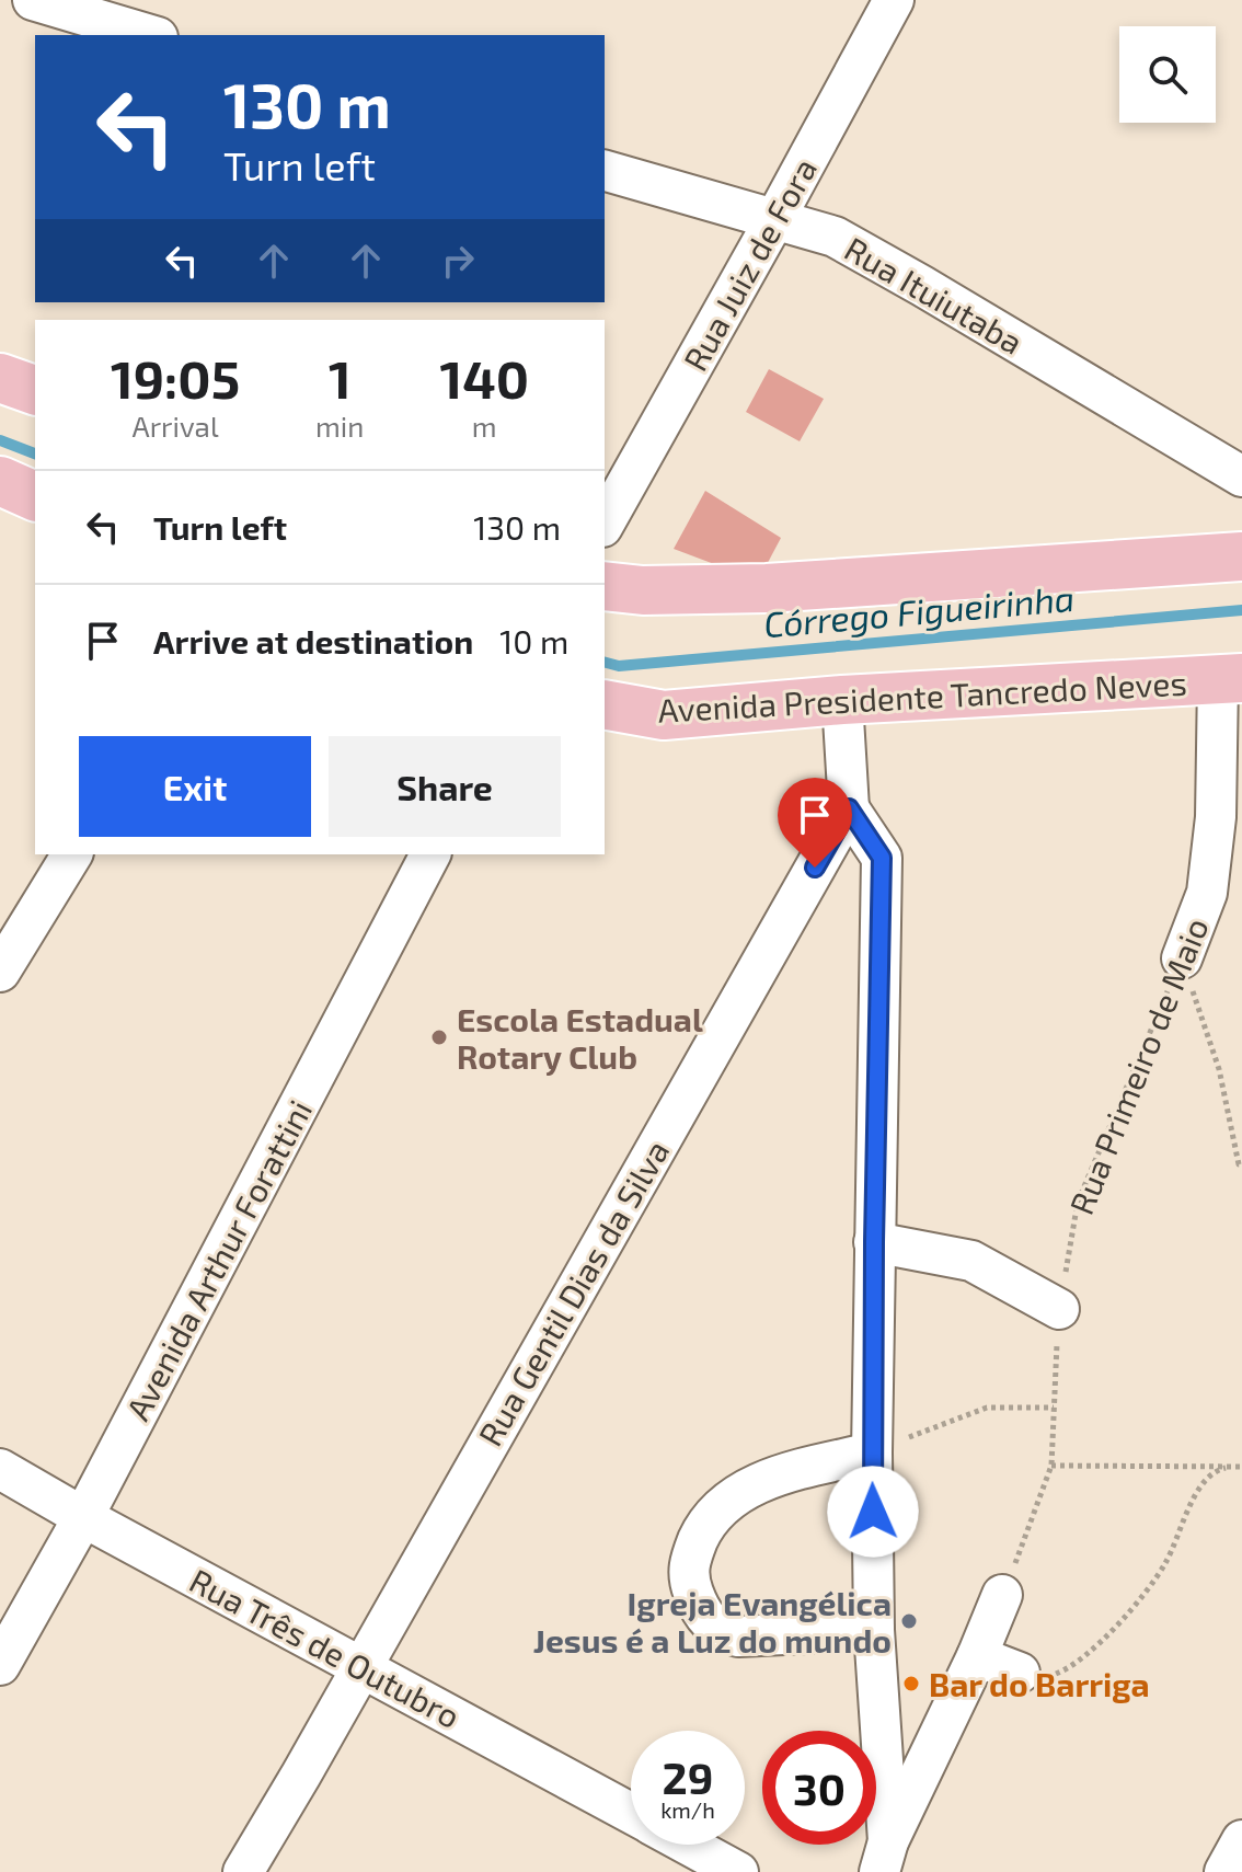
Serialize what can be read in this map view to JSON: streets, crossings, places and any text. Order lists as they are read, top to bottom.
{
  "streets": {
    "main road": ["Avenida Presidente Tancredo Neves"],
    "street": [
      "Rua Juiz de Fora",
      "Rua Ituiutaba",
      "Rua Primeiro de Maio",
      "Avenida Arthur Forattini",
      "Rua Gentil Dias da Silva",
      "Rua Três de Outubro"
    ]
  },
  "crossings": [
    ["Rua Juiz de Fora", "Rua Ituiutaba"],
    ["Avenida Presidente Tancredo Neves", "Rua Primeiro de Maio"],
    ["Avenida Arthur Forattini", "Rua Três de Outubro"],
    ["Rua Gentil Dias da Silva", "Rua Três de Outubro"]
  ],
  "water": ["Córrego Figueirinha"],
  "places": ["Escola Estadual Rotary Club", "Igreja Evangélica Jesus é a Luz do mundo", "Bar do Barriga"],
  "page": {
    "turn": ["130 m", "Turn left"],
    "eta": [
      "19:05",
      "Arrival",
      "1",
      "min",
      "140",
      "m"
    ],
    "list": [
      {
        "name": "Turn left",
        "value": "130 m"
      },
      {
        "name": "Arrive at destination",
        "value": "10 m"
      }
    ],
    "buttons": ["Exit", "Share"],
    "speed": "29 km/h",
    "limit": "30"
  }
}
